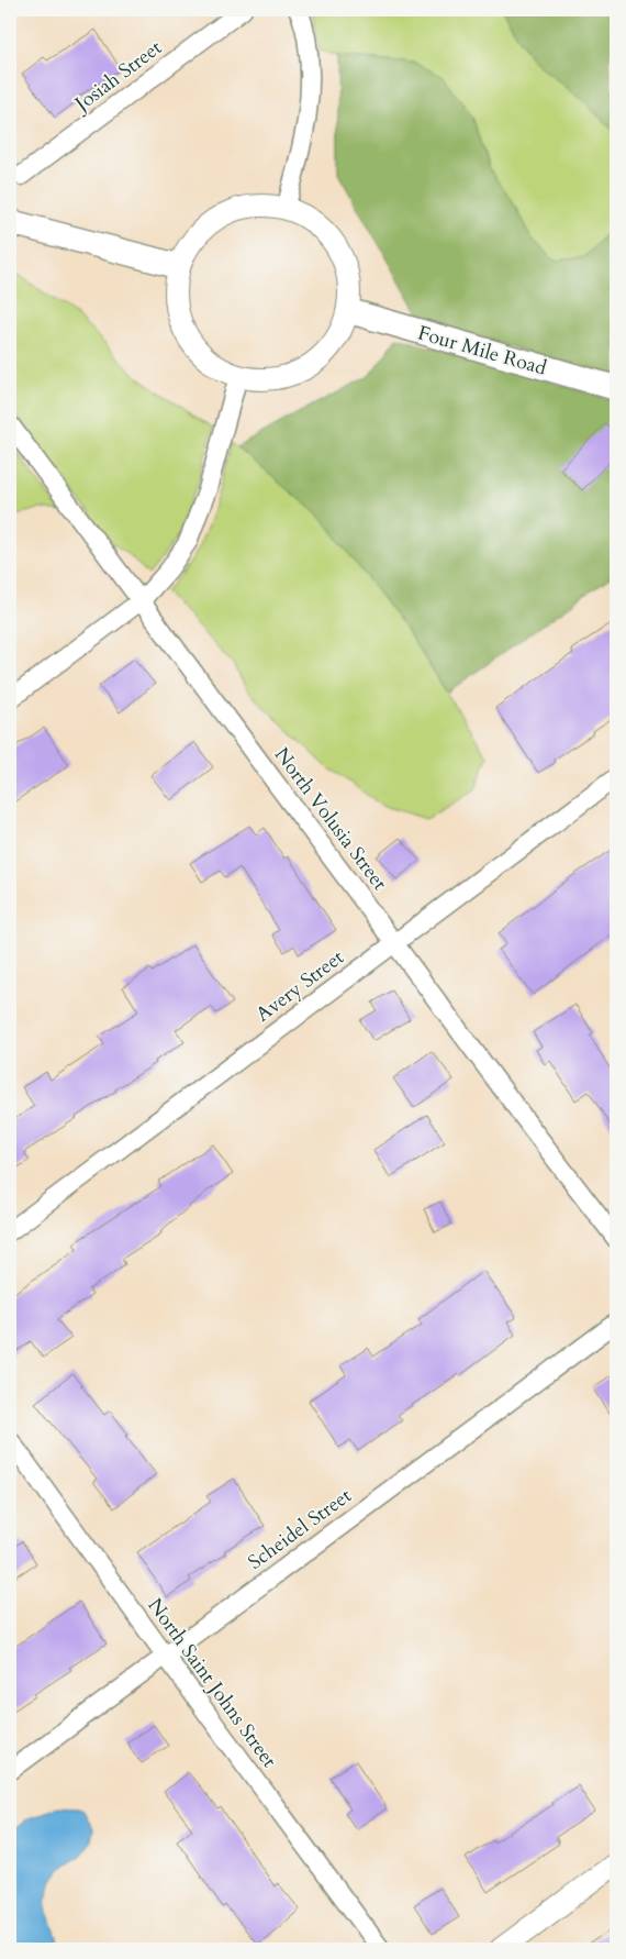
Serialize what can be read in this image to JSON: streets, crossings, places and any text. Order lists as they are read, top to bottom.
{
  "streets": {
    "main road": ["Four Mile Road"],
    "street": [
      "Josiah Street",
      "North Volusia Street",
      "Avery Street",
      "Scheidel Street",
      "North Saint Johns Street"
    ]
  },
  "crossings": [
    ["North Volusia Street", "Avery Street"],
    ["Scheidel Street", "North Saint Johns Street"]
  ]
}
